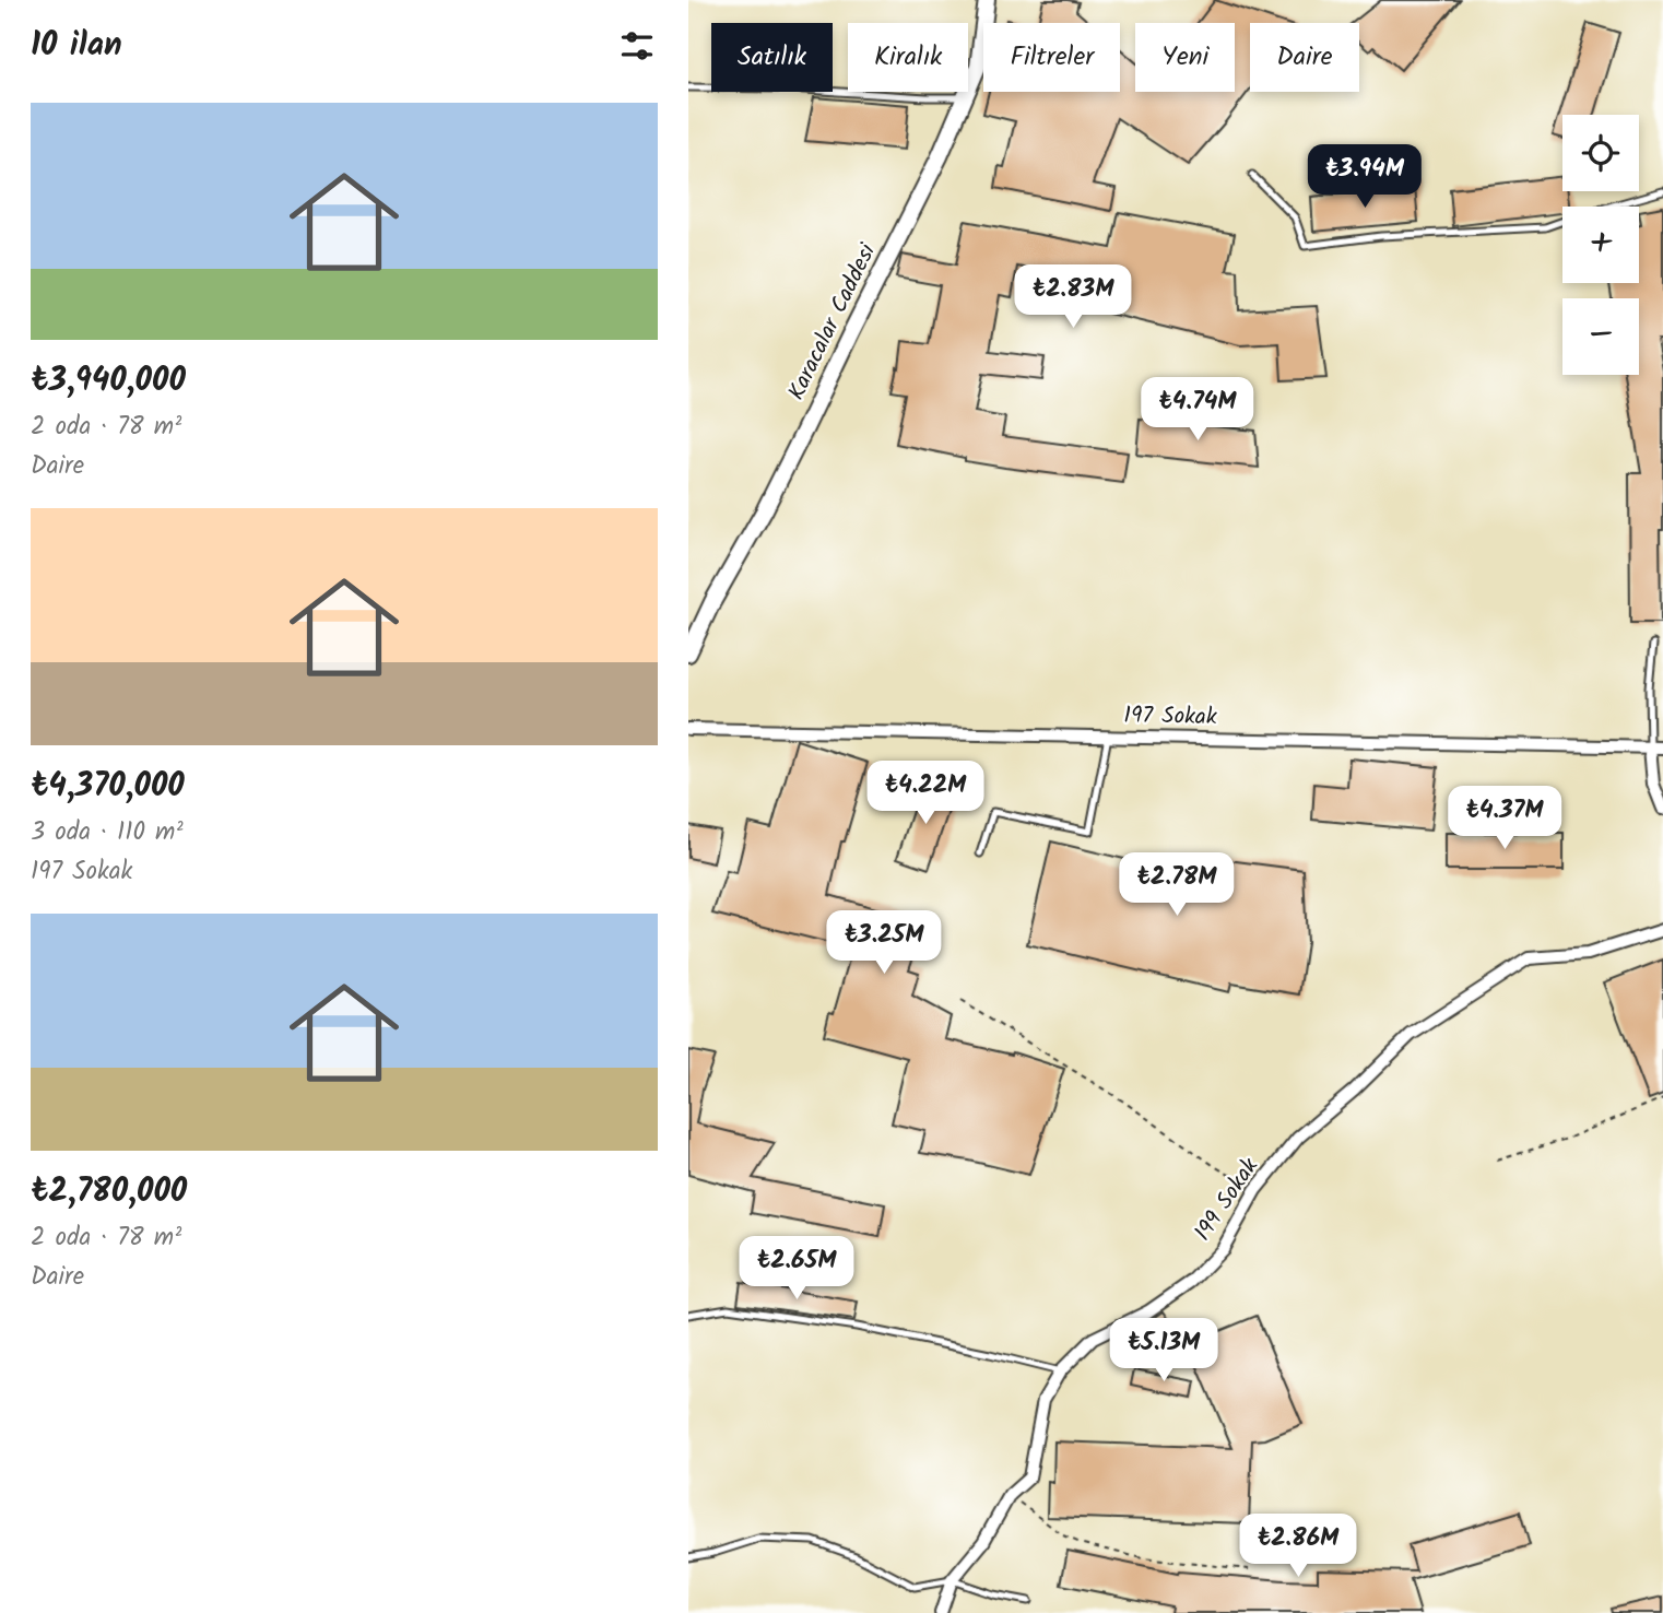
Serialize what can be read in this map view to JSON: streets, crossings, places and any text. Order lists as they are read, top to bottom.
{
  "streets": {
    "street": ["Karacalar Caddesi", "197 Sokak", "199 Sokak"]
  },
  "page": {
    "heading": "10 ilan",
    "chip": [
      "Satılık",
      "Kiralık",
      "Filtreler",
      "Yeni",
      "Daire"
    ],
    "list": [
      {
        "name": "₺3,940,000",
        "note": "2 oda · 78 m² · Daire"
      },
      {
        "name": "₺4,370,000",
        "note": "3 oda · 110 m² · 197 Sokak"
      },
      {
        "name": "₺2,780,000",
        "note": "2 oda · 78 m² · Daire"
      }
    ],
    "map_buttons": ["+", "−"],
    "price": [
      "₺3.94M",
      "₺2.83M",
      "₺4.74M",
      "₺4.22M",
      "₺4.37M",
      "₺2.78M",
      "₺3.25M",
      "₺2.65M",
      "₺5.13M",
      "₺2.86M"
    ]
  }
}
